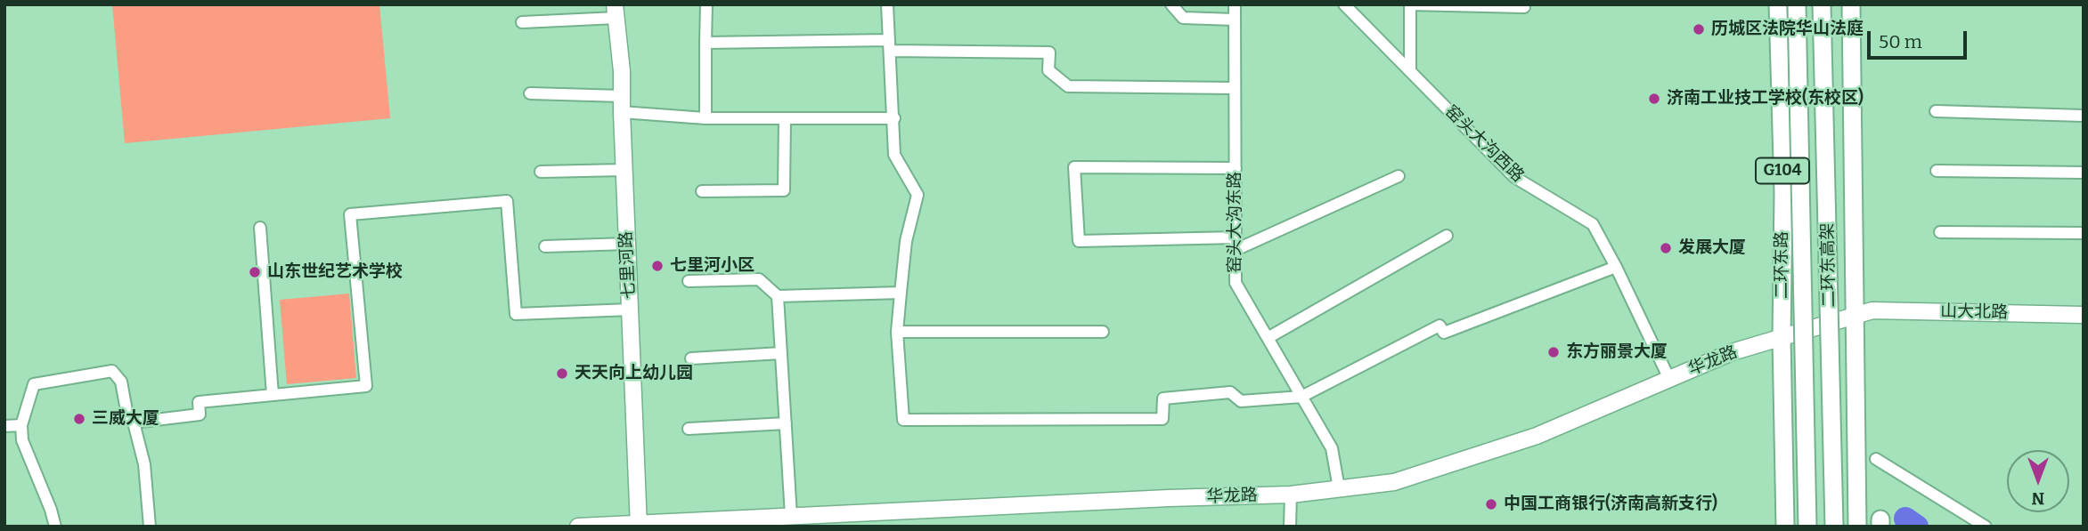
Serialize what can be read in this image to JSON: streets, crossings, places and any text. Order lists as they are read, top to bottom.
{
  "streets": {
    "highway": ["G104", "二环东路", "二环东高架"],
    "main road": ["七里河路", "山大北路", "华龙路"],
    "street": ["窑头大沟西路", "窑头大沟东路"]
  },
  "crossings": [
    ["窑头大沟西路", "华龙路"],
    ["窑头大沟东路", "华龙路"],
    ["七里河路", "华龙路"],
    ["二环东路", "华龙路"],
    ["山大北路", "华龙路"]
  ],
  "places": [
    "历城区法院华山法庭",
    "济南工业技工学校(东校区)",
    "发展大厦",
    "七里河小区",
    "山东世纪艺术学校",
    "东方丽景大厦",
    "天天向上幼儿园",
    "三威大厦",
    "中国工商银行(济南高新支行)"
  ],
  "scale_bar": "50 m",
  "north": "bottom"
}
